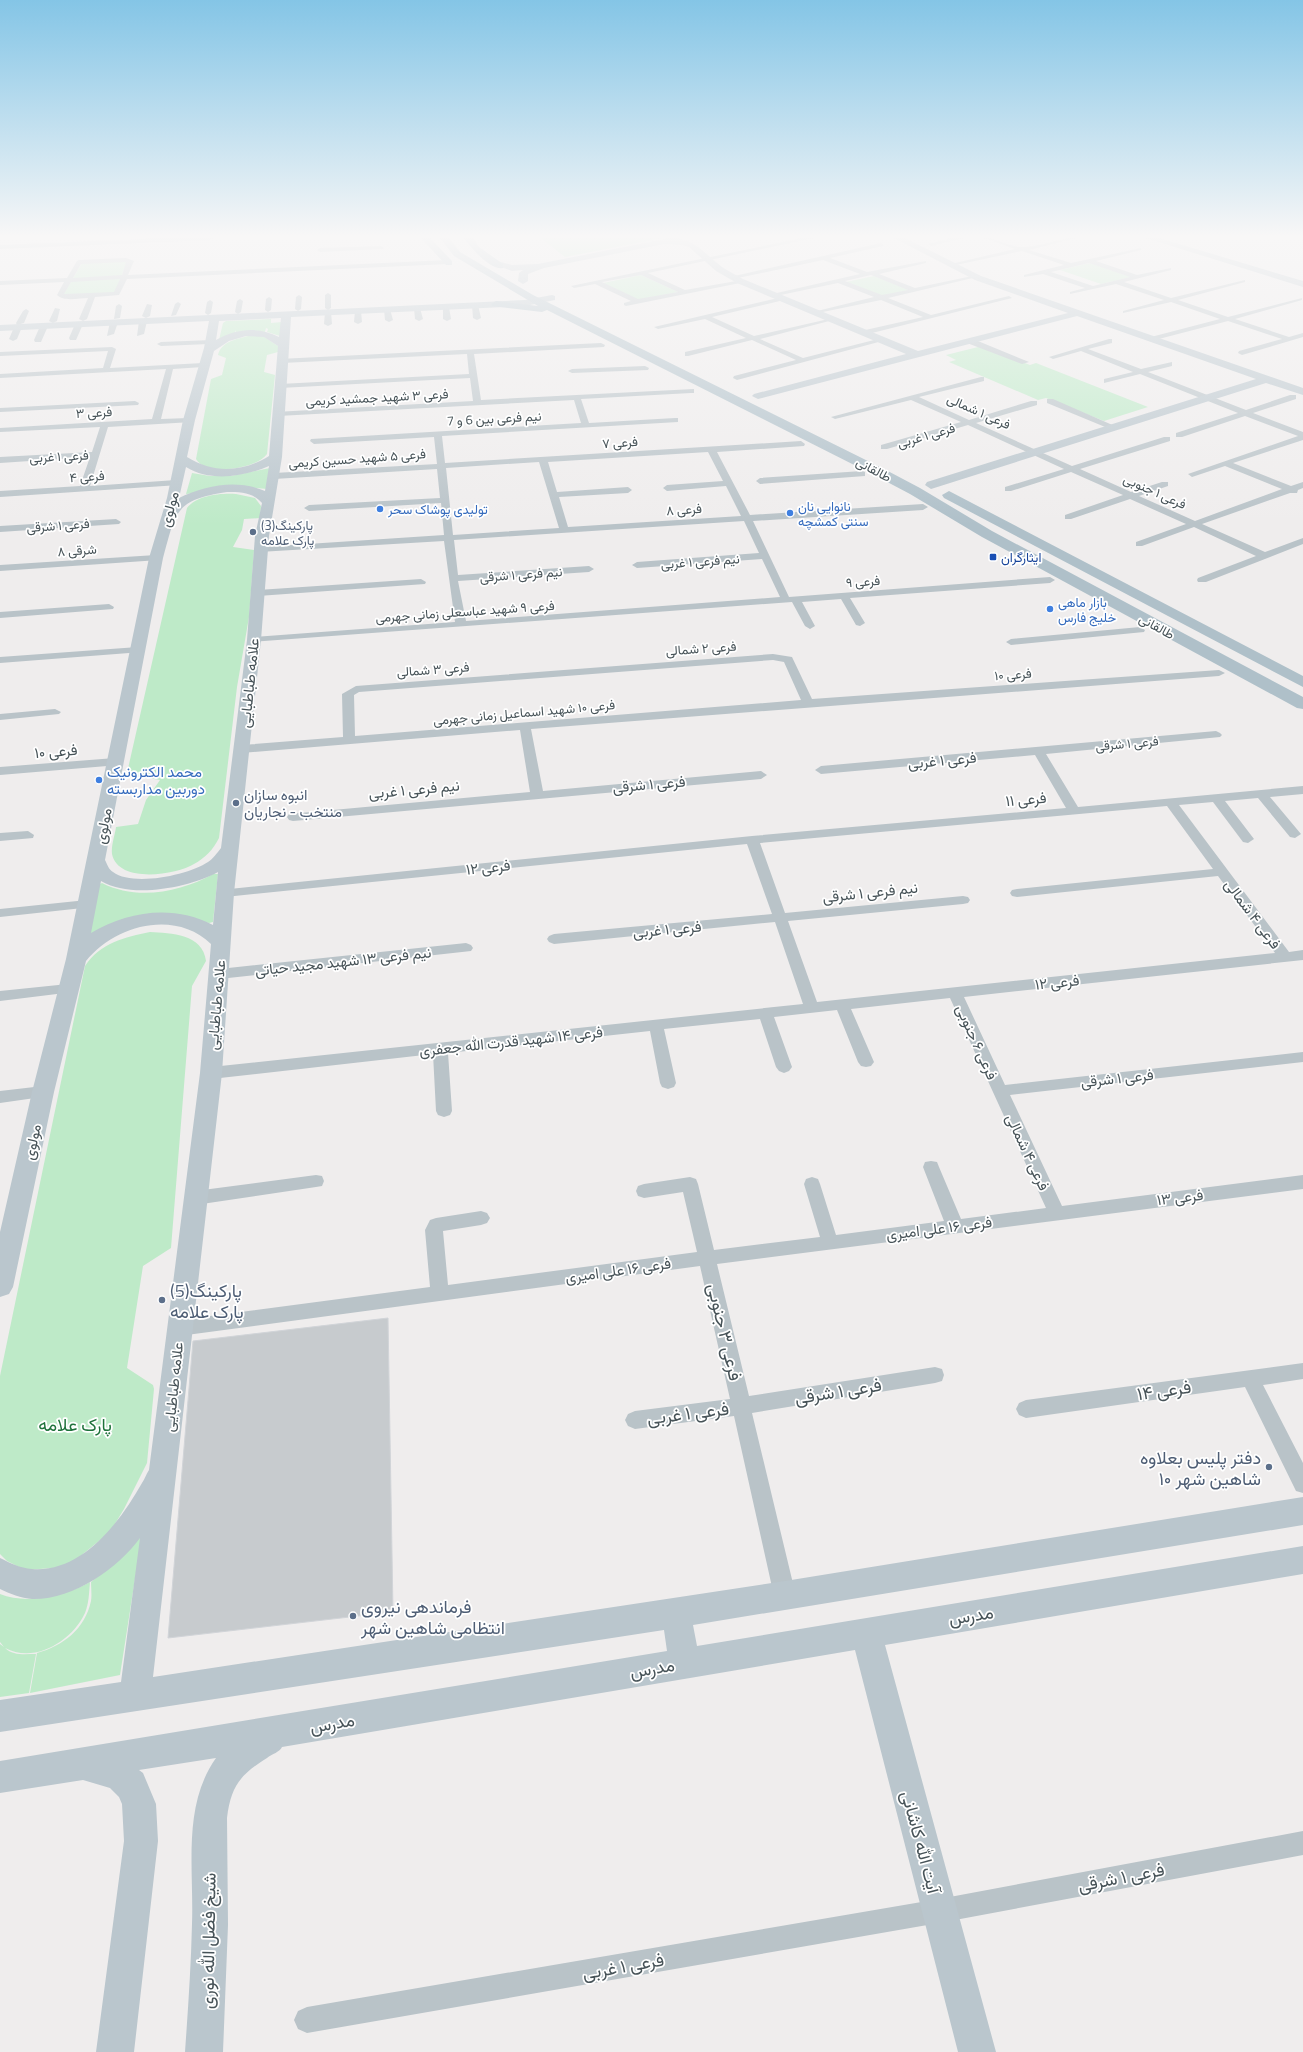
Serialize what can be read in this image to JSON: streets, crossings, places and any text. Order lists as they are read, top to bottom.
{
  "streets": {
    "main road": ["طالقانی"],
    "street": [
      "فرعی ۳ شهید جمشید کریمی",
      "فرعی ۱ شمالی",
      "فرعی ۳",
      "نیم فرعی بین 6 و 7",
      "فرعی ۱ غربی",
      "فرعی ۷",
      "فرعی ۵ شهید حسین کریمی",
      "فرعی ۴",
      "فرعی ۱ جنوبی",
      "مولوی",
      "فرعی ۸",
      "فرعی ۱ شرقی",
      "۸ شرقی",
      "نیم فرعی ۱ غربی",
      "نیم فرعی ۱ شرقی",
      "فرعی ۹",
      "فرعی ۹ شهید عباسعلی زمانی جهرمی",
      "فرعی ۲ شمالی",
      "فرعی ۳ شمالی",
      "فرعی ۱۰",
      "علامه طباطبایی",
      "فرعی ۱۰ شهید اسماعیل زمانی جهرمی",
      "فرعی ۱۱",
      "فرعی ۱۲",
      "فرعی ۴ شمالی",
      "نیم فرعی ۱۳ شهید مجید حیاتی",
      "فرعی ۱۴ شهید قدرت الله جعفری",
      "فرعی ۶ جنوبی",
      "فرعی ۱۳",
      "فرعی ۱۶ علی امیری",
      "فرعی ۳ جنوبی",
      "فرعی ۱۴",
      "مدرس",
      "آیت الله کاشانی",
      "شیخ فضل الله نوری"
    ]
  },
  "crossings": [
    ["فرعی ۳ شهید جمشید کریمی", "علامه طباطبایی"],
    ["فرعی ۱ شمالی", "فرعی ۱ غربی"],
    ["فرعی ۱ شمالی", "فرعی ۱ جنوبی"],
    ["فرعی ۳", "مولوی"],
    ["فرعی ۱ غربی", "فرعی ۱ شرقی"],
    ["فرعی ۱ غربی", "نیم فرعی ۱ شرقی"],
    ["فرعی ۱ غربی", "فرعی ۳ جنوبی"],
    ["فرعی ۱ غربی", "آیت الله کاشانی"],
    ["فرعی ۷", "فرعی ۵ شهید حسین کریمی"],
    ["فرعی ۵ شهید حسین کریمی", "علامه طباطبایی"],
    ["فرعی ۴", "مولوی"],
    ["مولوی", "۸ شرقی"],
    ["مولوی", "فرعی ۱۰"],
    ["فرعی ۸", "علامه طباطبایی"],
    ["فرعی ۱ شرقی", "نیم فرعی ۱ غربی"],
    ["فرعی ۱ شرقی", "فرعی ۴ شمالی"],
    ["فرعی ۱ شرقی", "فرعی ۶ جنوبی"],
    ["فرعی ۱ شرقی", "فرعی ۳ جنوبی"],
    ["فرعی ۱ شرقی", "آیت الله کاشانی"],
    ["فرعی ۹", "فرعی ۹ شهید عباسعلی زمانی جهرمی"],
    ["فرعی ۹ شهید عباسعلی زمانی جهرمی", "علامه طباطبایی"],
    ["فرعی ۲ شمالی", "فرعی ۳ شمالی"],
    ["فرعی ۲ شمالی", "فرعی ۱۰"],
    ["فرعی ۲ شمالی", "فرعی ۱۰ شهید اسماعیل زمانی جهرمی"],
    ["فرعی ۳ شمالی", "فرعی ۱۰ شهید اسماعیل زمانی جهرمی"],
    ["فرعی ۱۰", "فرعی ۱۰ شهید اسماعیل زمانی جهرمی"],
    ["علامه طباطبایی", "فرعی ۱۰ شهید اسماعیل زمانی جهرمی"],
    ["علامه طباطبایی", "فرعی ۱۲"],
    ["علامه طباطبایی", "نیم فرعی ۱۳ شهید مجید حیاتی"],
    ["علامه طباطبایی", "فرعی ۱۴ شهید قدرت الله جعفری"],
    ["علامه طباطبایی", "فرعی ۱۶ علی امیری"],
    ["فرعی ۱۱", "فرعی ۱۲"],
    ["فرعی ۱۱", "فرعی ۴ شمالی"],
    ["فرعی ۱۲", "فرعی ۴ شمالی"],
    ["فرعی ۱۲", "فرعی ۱۴ شهید قدرت الله جعفری"],
    ["فرعی ۱۲", "فرعی ۶ جنوبی"],
    ["فرعی ۴ شمالی", "فرعی ۶ جنوبی"],
    ["فرعی ۴ شمالی", "فرعی ۱۳"],
    ["فرعی ۴ شمالی", "فرعی ۱۶ علی امیری"],
    ["فرعی ۱۳", "فرعی ۱۶ علی امیری"],
    ["فرعی ۱۶ علی امیری", "فرعی ۳ جنوبی"],
    ["مدرس", "آیت الله کاشانی"],
    ["مدرس", "شیخ فضل الله نوری"]
  ],
  "parks": ["پارک علامه"],
  "places": {
    "other": [
      "تولیدی پوشاک سحر",
      "نانوایی نان سنتی کمشچه",
      "پارکینگ(3) پارک علامه",
      "بازار ماهی خلیج فارس",
      "محمد الکترونیک دوربین مداربسته",
      "انبوه سازان منتخب - نجاریان",
      "پارکینگ(5) پارک علامه",
      "دفتر پلیس بعلاوه ۱۰ شاهین شهر",
      "فرماندهی نیروی انتظامی شاهین شهر"
    ],
    "transit": ["ایثارگران"]
  }
}
